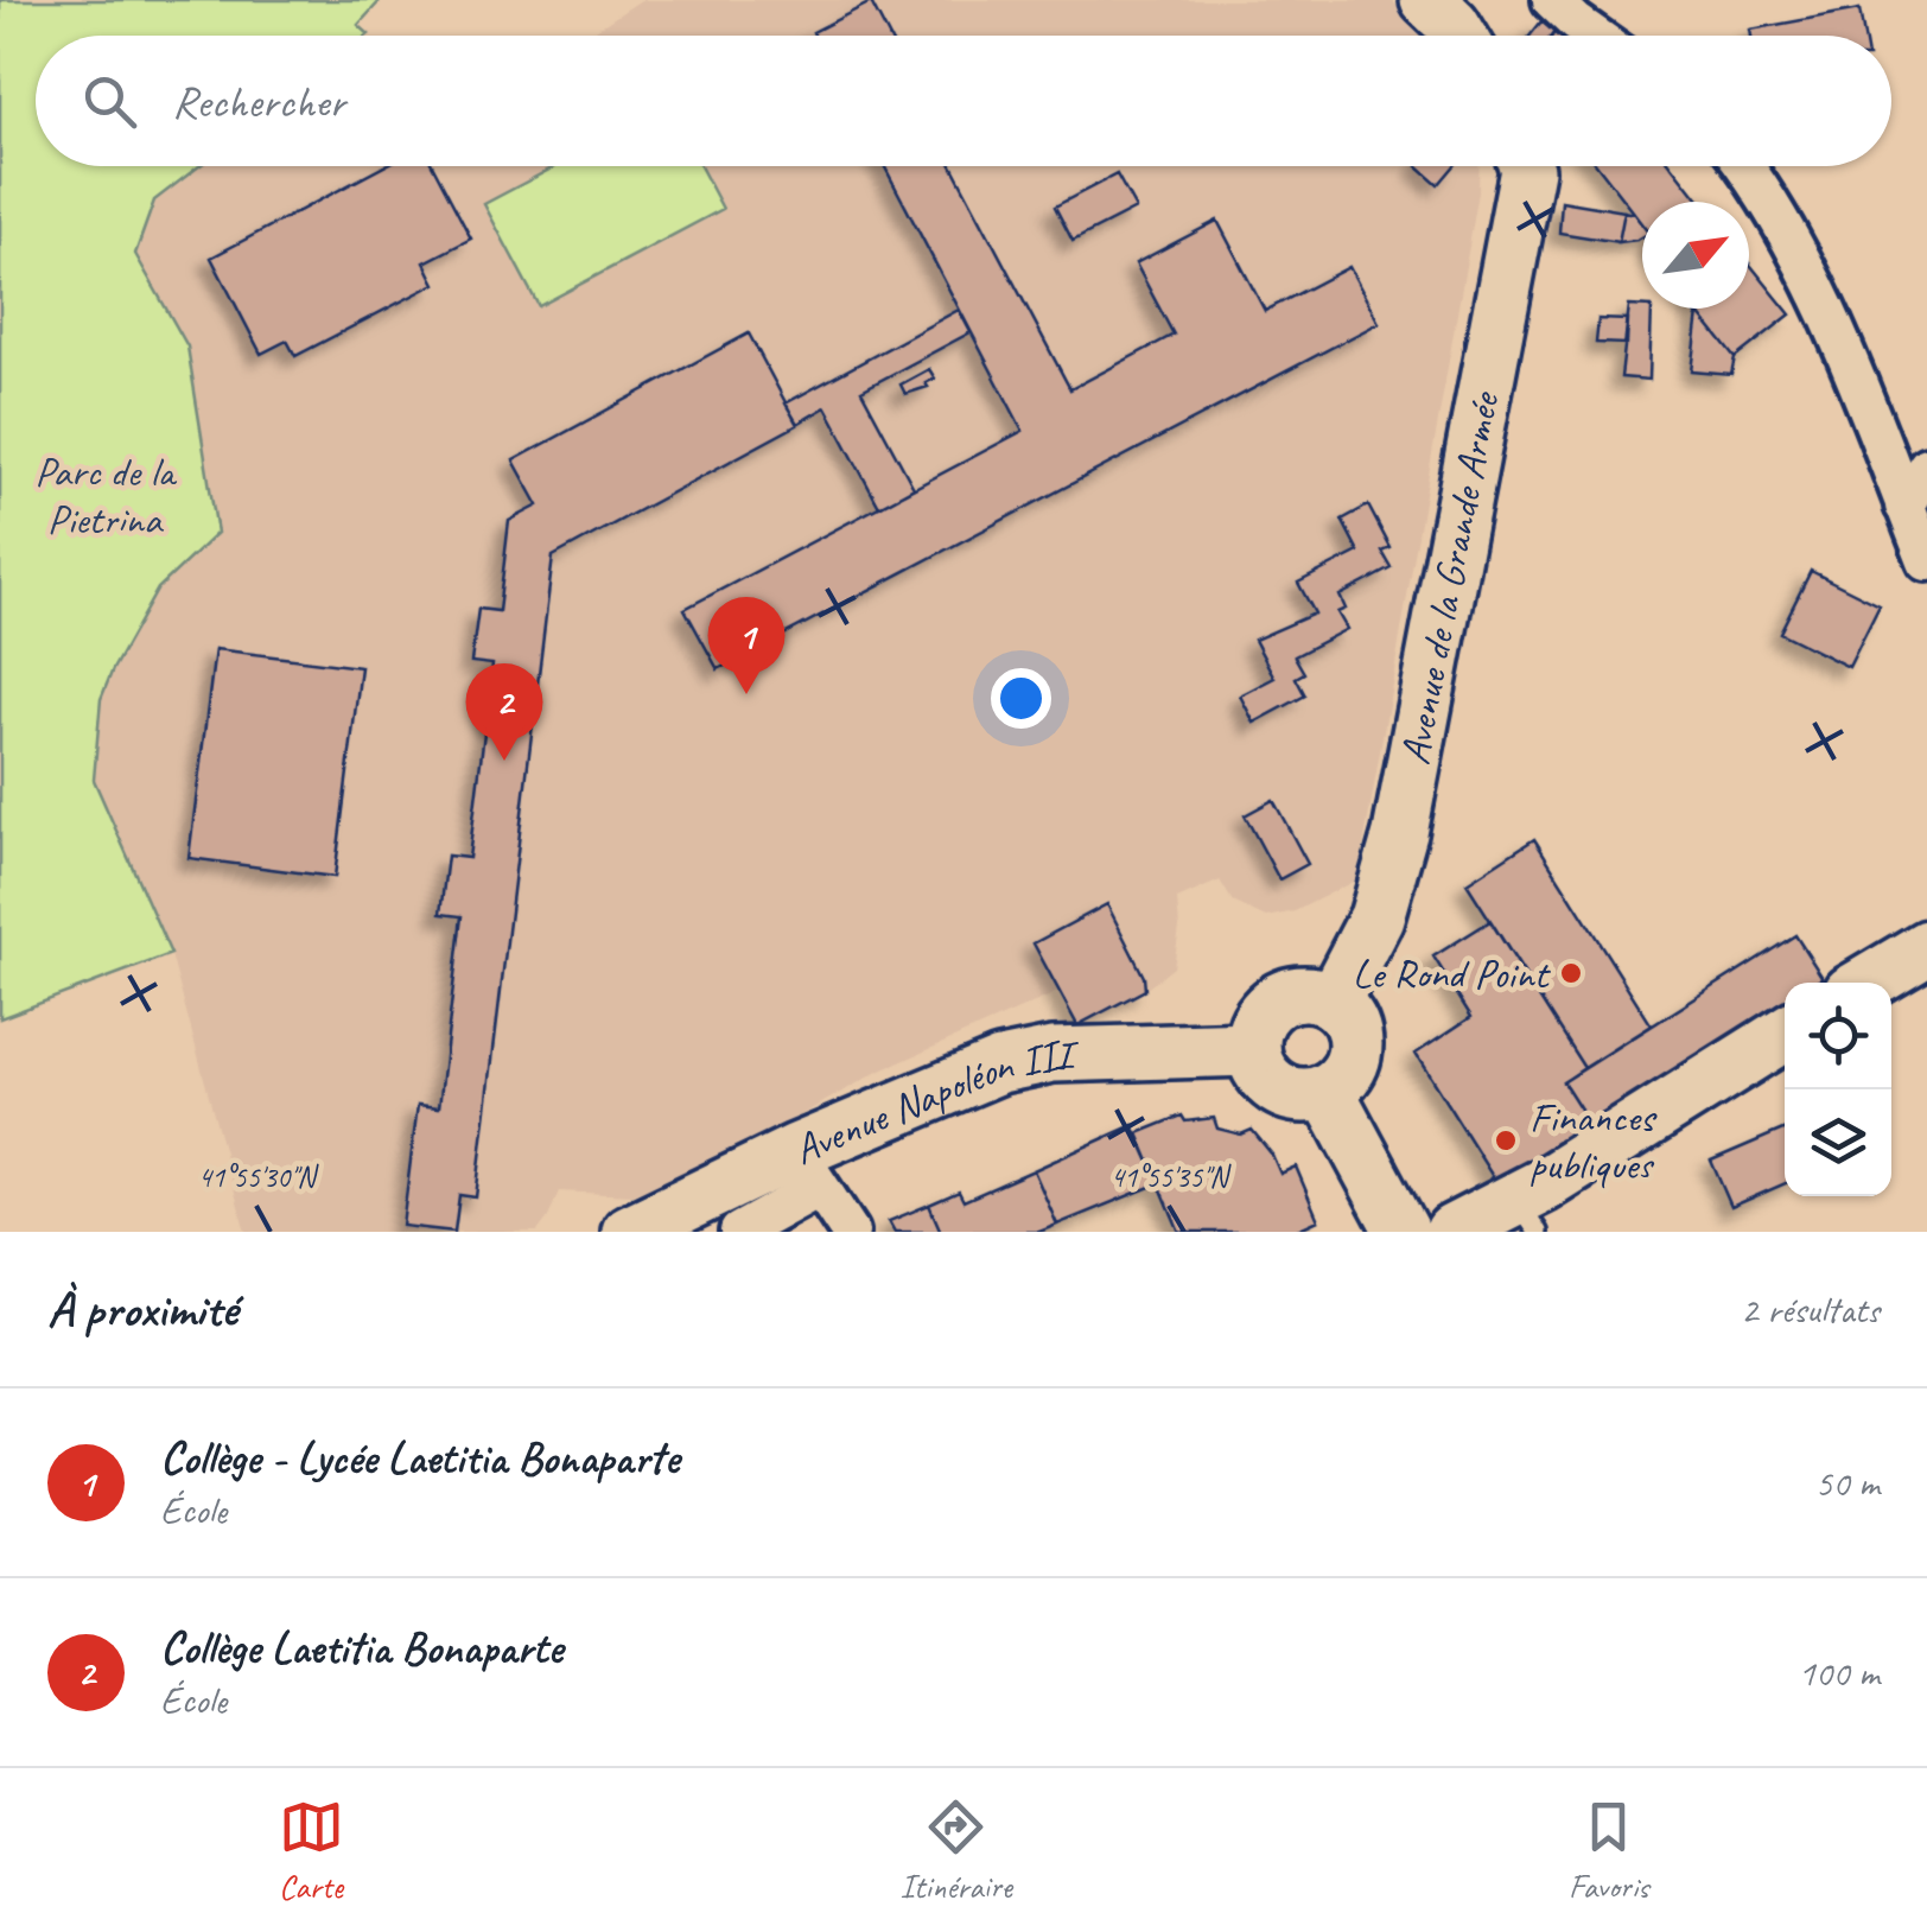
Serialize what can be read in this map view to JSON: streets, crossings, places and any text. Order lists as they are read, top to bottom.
{
  "streets": {
    "main road": ["Avenue de la Grande Armée", "Avenue Napoléon III"]
  },
  "crossings": [
    ["Avenue de la Grande Armée", "Avenue Napoléon III"]
  ],
  "parks": ["Parc de la Pietrina"],
  "places": ["Le Rond Point", "Finances publiques"],
  "north": "top right",
  "page": {
    "search": "Rechercher",
    "pins": ["1", "2"],
    "heading": ["À proximité", "2 résultats"],
    "list": [
      {
        "mark": "1",
        "name": "Collège - Lycée Laetitia Bonaparte",
        "note": "École",
        "value": "50 m"
      },
      {
        "mark": "2",
        "name": "Collège Laetitia Bonaparte",
        "note": "École",
        "value": "100 m"
      }
    ],
    "nav": ["Carte", "Itinéraire", "Favoris"]
  },
  "coordinates": ["41°55'30\"N", "41°55'35\"N"]
}
